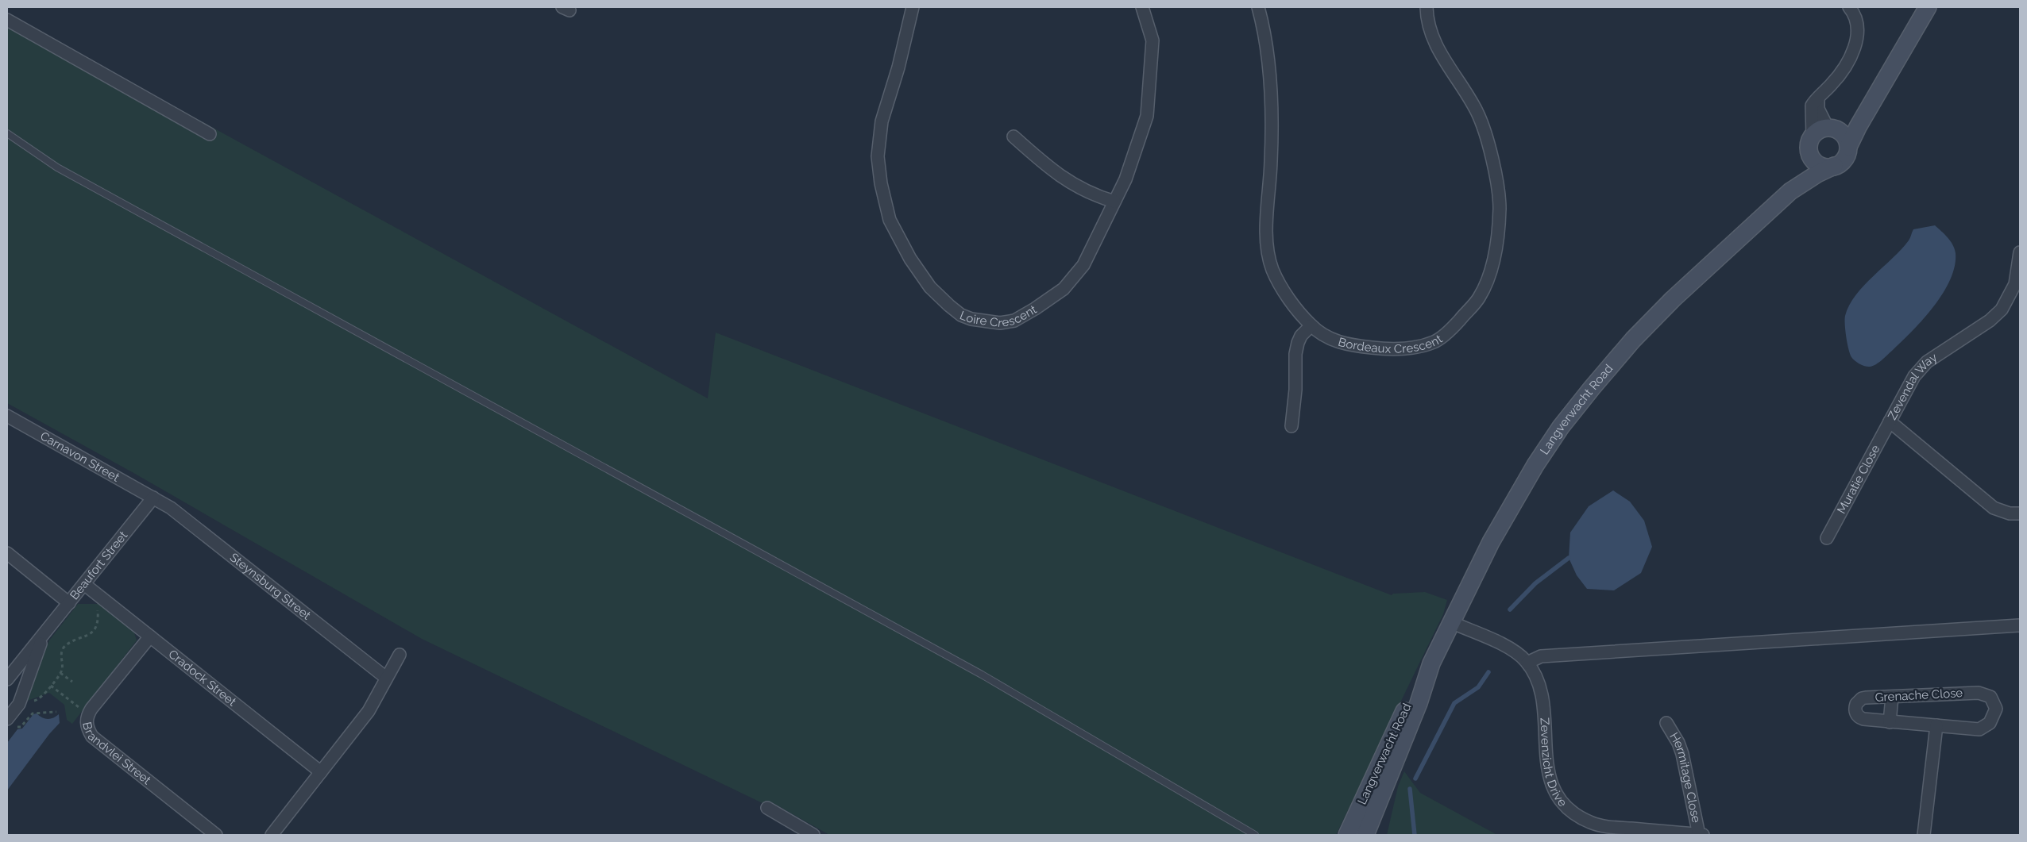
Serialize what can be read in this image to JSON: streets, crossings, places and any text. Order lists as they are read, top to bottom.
{
  "streets": {
    "street": [
      "Loire Crescent",
      "Bordeaux Crescent",
      "Zevendal Way",
      "Langverwacht Road",
      "Carnavon Street",
      "Muratie Close",
      "Beaufort Street",
      "Steynsburg Street",
      "Cradock Street",
      "Grenache Close",
      "Brandvlei Street",
      "Zevenzicht Drive",
      "Hermitage Close"
    ]
  },
  "crossings": [
    ["Zevendal Way", "Muratie Close"],
    ["Langverwacht Road", "Zevenzicht Drive"],
    ["Carnavon Street", "Beaufort Street"],
    ["Carnavon Street", "Steynsburg Street"],
    ["Beaufort Street", "Steynsburg Street"],
    ["Beaufort Street", "Cradock Street"],
    ["Cradock Street", "Brandvlei Street"],
    ["Zevenzicht Drive", "Hermitage Close"]
  ]
}
